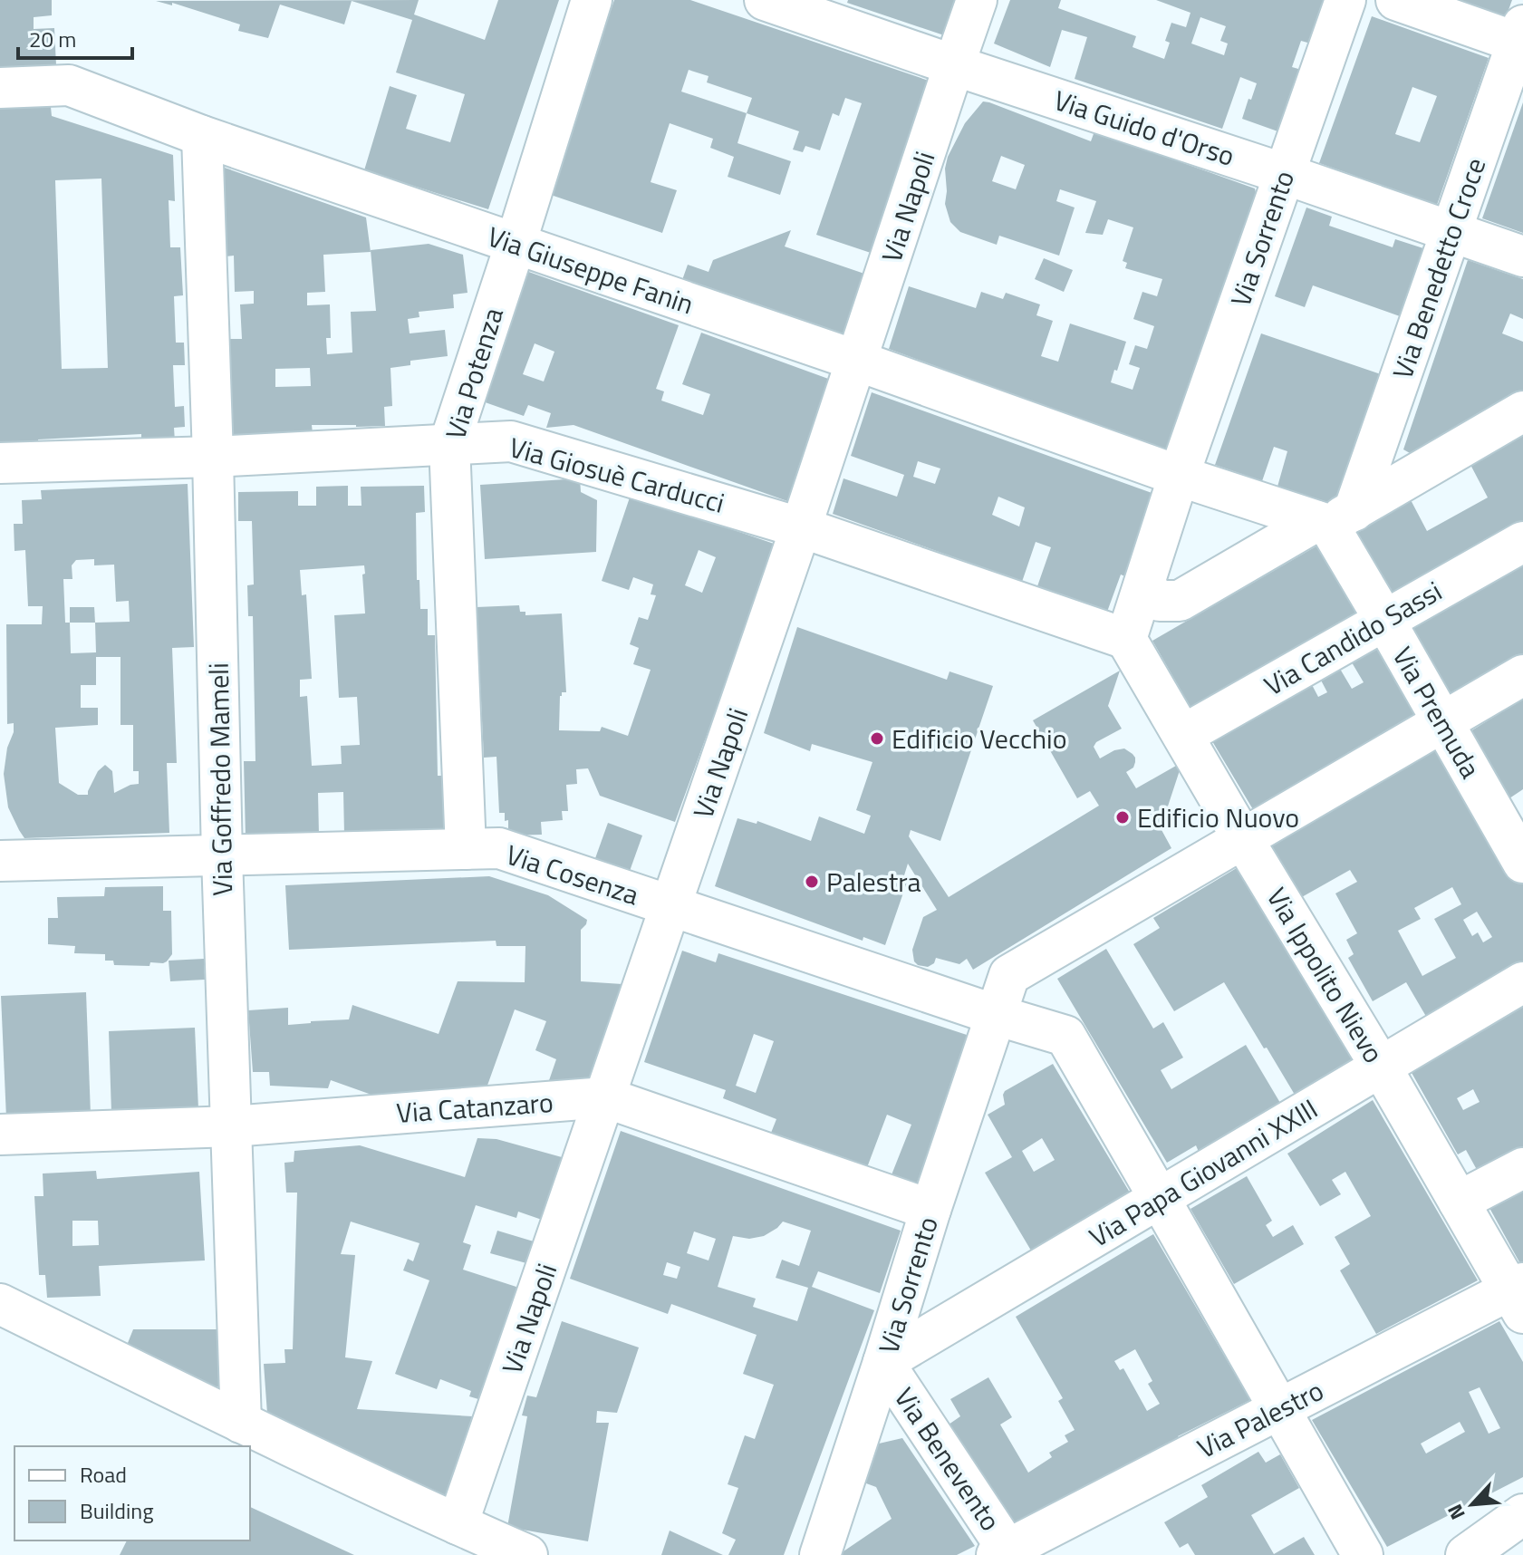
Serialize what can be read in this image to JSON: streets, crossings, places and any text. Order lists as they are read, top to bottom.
{
  "streets": {
    "street": [
      "Via Guido d'Orso",
      "Via Napoli",
      "Via Sorrento",
      "Via Benedetto Croce",
      "Via Giuseppe Fanin",
      "Via Potenza",
      "Via Giosuè Carducci",
      "Via Candido Sassi",
      "Via Premuda",
      "Via Goffredo Mameli",
      "Via Cosenza",
      "Via Ippolito Nievo",
      "Via Catanzaro",
      "Via Papa Giovanni XXIII",
      "Via Palestro",
      "Via Benevento"
    ]
  },
  "crossings": [
    ["Via Guido d'Orso", "Via Napoli"],
    ["Via Guido d'Orso", "Via Sorrento"],
    ["Via Guido d'Orso", "Via Benedetto Croce"],
    ["Via Napoli", "Via Giuseppe Fanin"],
    ["Via Napoli", "Via Giosuè Carducci"],
    ["Via Napoli", "Via Cosenza"],
    ["Via Napoli", "Via Catanzaro"],
    ["Via Sorrento", "Via Giuseppe Fanin"],
    ["Via Sorrento", "Via Giosuè Carducci"],
    ["Via Sorrento", "Via Premuda"],
    ["Via Sorrento", "Via Cosenza"],
    ["Via Sorrento", "Via Ippolito Nievo"],
    ["Via Sorrento", "Via Catanzaro"],
    ["Via Sorrento", "Via Papa Giovanni XXIII"],
    ["Via Sorrento", "Via Benevento"],
    ["Via Benedetto Croce", "Via Giuseppe Fanin"],
    ["Via Benedetto Croce", "Via Premuda"],
    ["Via Giuseppe Fanin", "Via Potenza"],
    ["Via Giuseppe Fanin", "Via Premuda"],
    ["Via Giuseppe Fanin", "Via Goffredo Mameli"],
    ["Via Potenza", "Via Giosuè Carducci"],
    ["Via Potenza", "Via Cosenza"],
    ["Via Giosuè Carducci", "Via Goffredo Mameli"],
    ["Via Giosuè Carducci", "Via Ippolito Nievo"],
    ["Via Candido Sassi", "Via Premuda"],
    ["Via Candido Sassi", "Via Ippolito Nievo"],
    ["Via Goffredo Mameli", "Via Cosenza"],
    ["Via Goffredo Mameli", "Via Catanzaro"],
    ["Via Cosenza", "Via Papa Giovanni XXIII"],
    ["Via Cosenza", "Via Palestro"],
    ["Via Ippolito Nievo", "Via Papa Giovanni XXIII"],
    ["Via Ippolito Nievo", "Via Palestro"],
    ["Via Papa Giovanni XXIII", "Via Benevento"],
    ["Via Palestro", "Via Benevento"]
  ],
  "places": ["Edificio Vecchio", "Edificio Nuovo", "Palestra"],
  "legend": ["Road", "Building"],
  "scale_bar": "20 m",
  "north": "bottom left"
}
